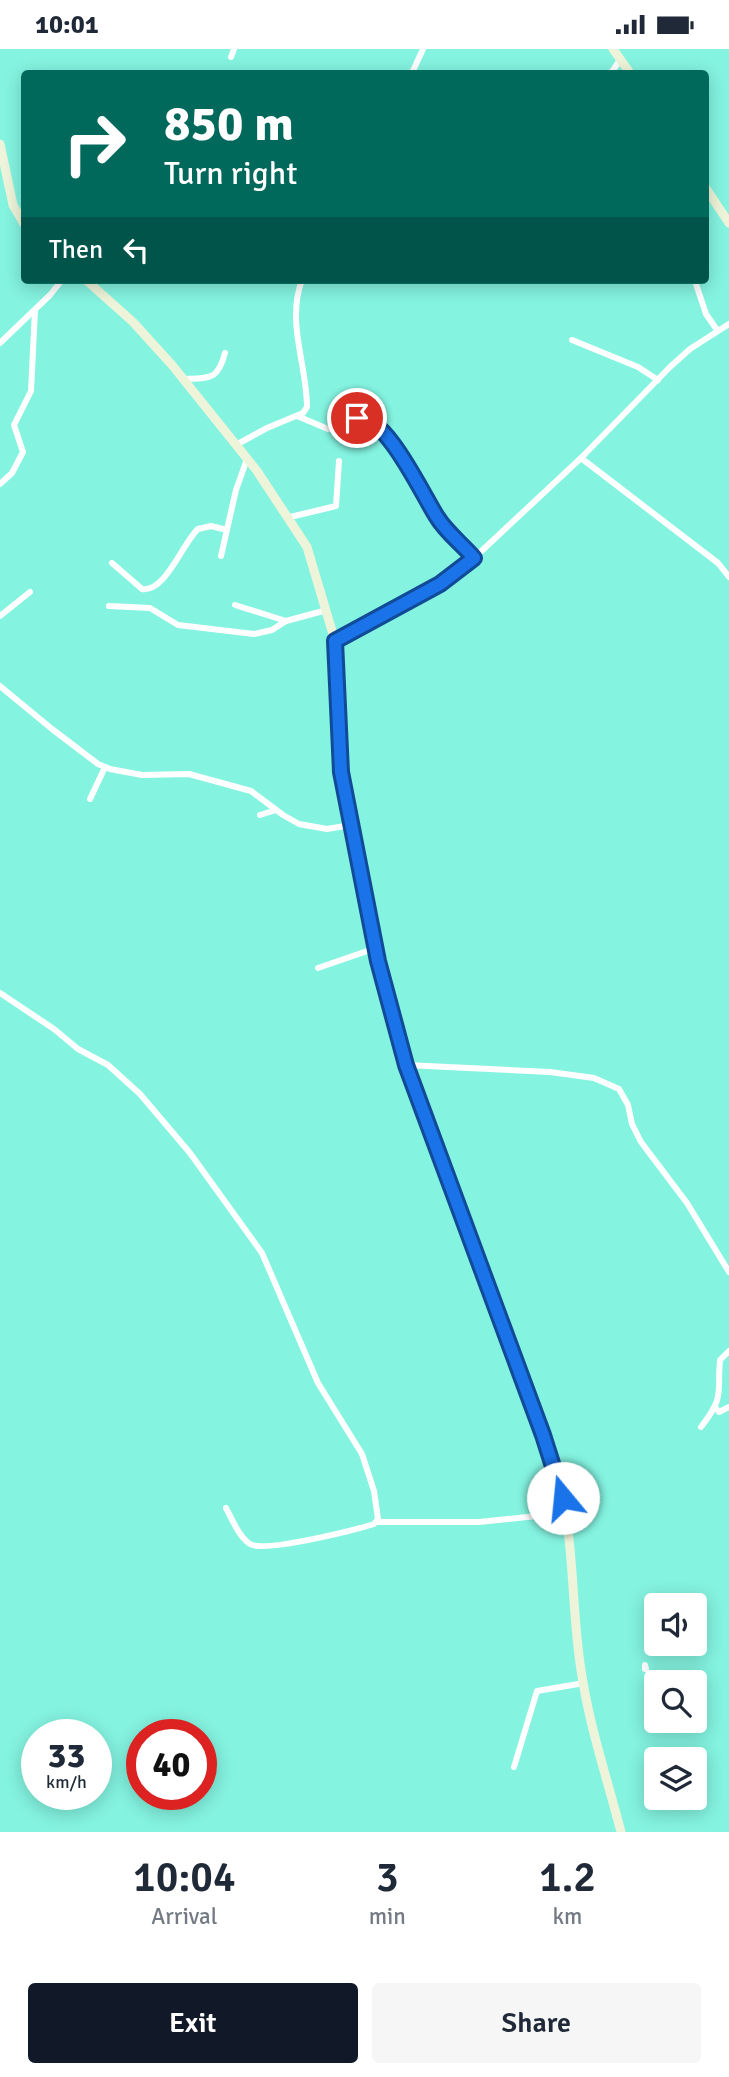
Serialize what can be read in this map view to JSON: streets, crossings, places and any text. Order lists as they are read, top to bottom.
{
  "page": {
    "status": "10:01",
    "turn": ["850 m", "Turn right"],
    "then": "Then",
    "speed": "33 km/h",
    "limit": "40",
    "eta": [
      "10:04",
      "Arrival",
      "3",
      "min",
      "1.2",
      "km"
    ],
    "buttons": ["Exit", "Share"]
  }
}
